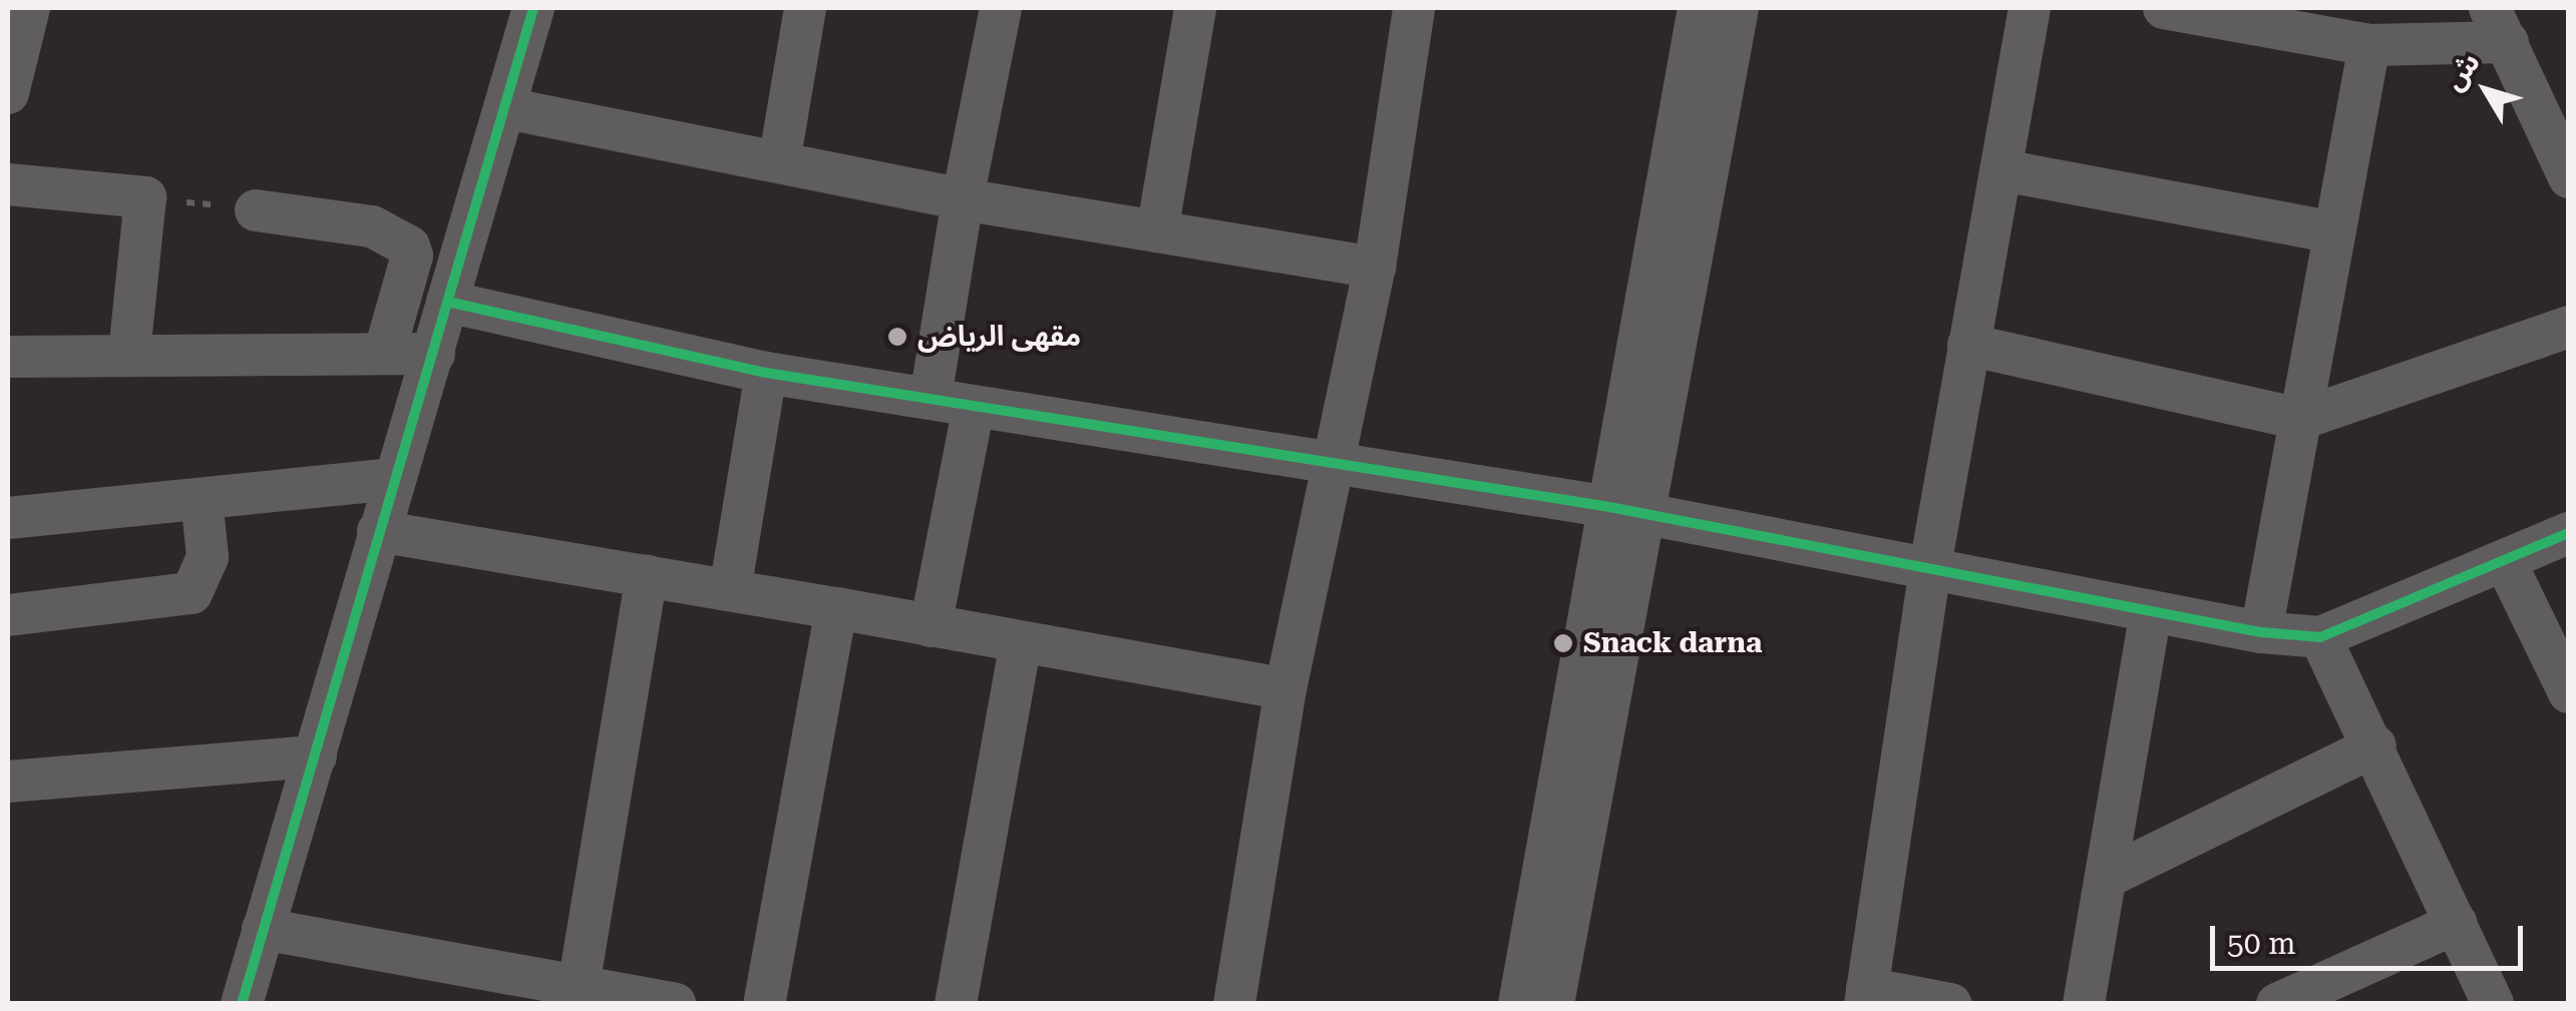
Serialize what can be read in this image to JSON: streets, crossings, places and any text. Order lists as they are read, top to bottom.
{
  "places": ["مقهى الرياض", "Snack darna"],
  "scale_bar": "50 m",
  "north": "top left"
}
